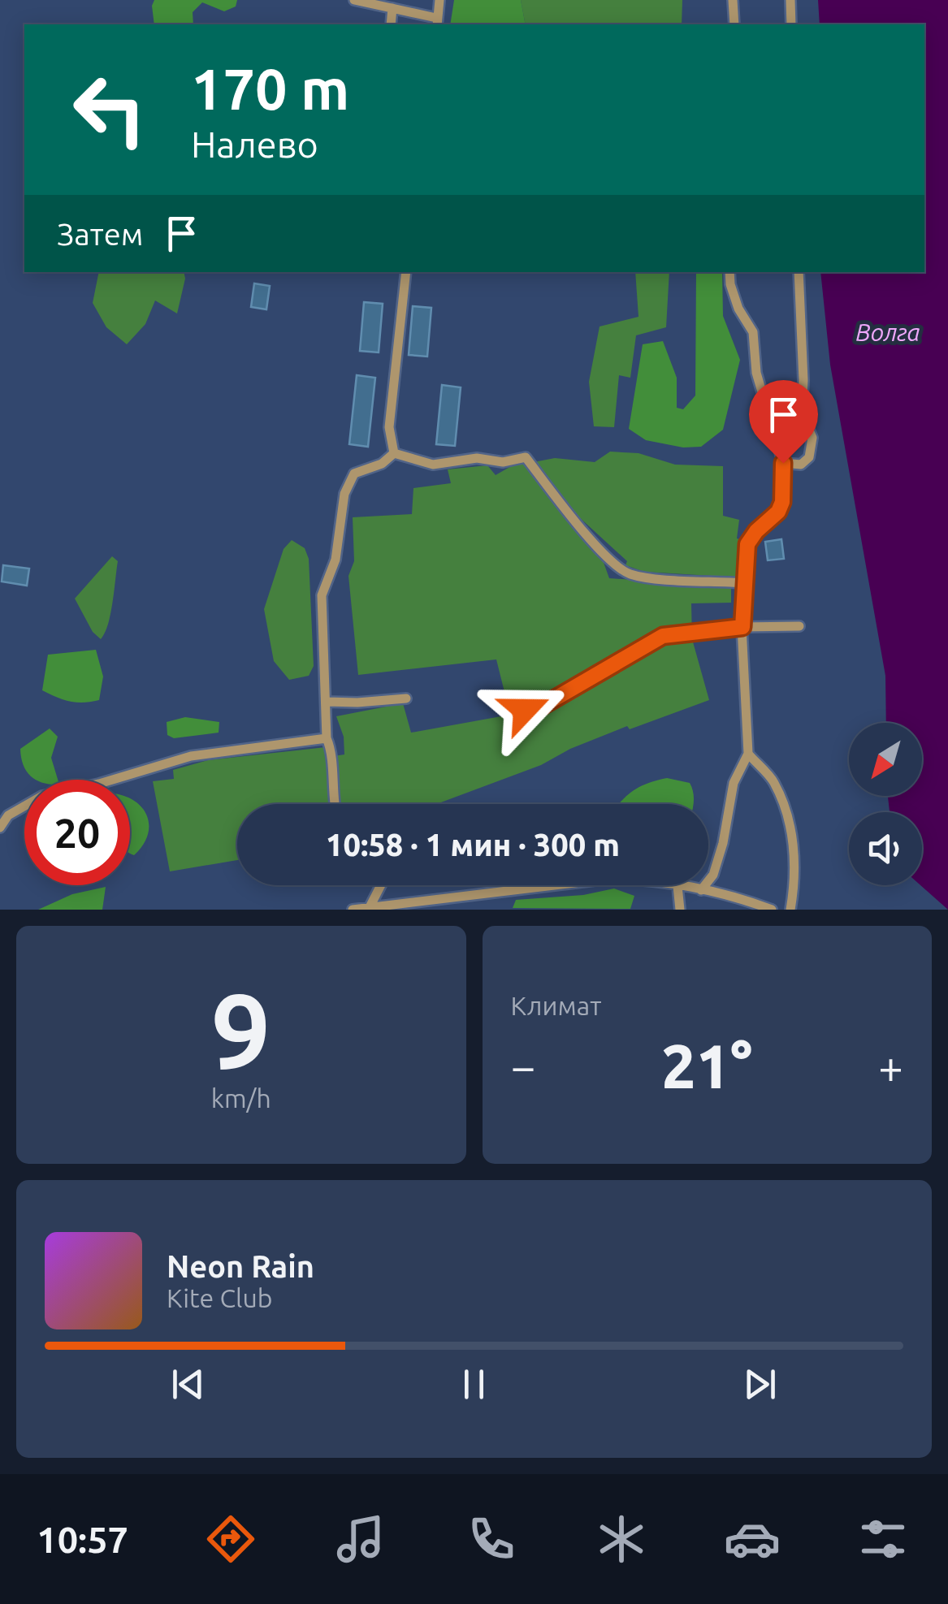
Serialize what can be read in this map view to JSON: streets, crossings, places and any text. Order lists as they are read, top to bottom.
{
  "water": ["Волга"],
  "north": "bottom left",
  "page": {
    "turn": ["170 m", "Налево"],
    "then": "Затем",
    "limit": "20",
    "trip": "10:58 · 1 мин · 300 m",
    "tile": [
      ["9", "km/h"],
      "Климат"
    ],
    "heat": ["−", "21°", "+"],
    "song": ["Neon Rain", "Kite Club"],
    "tabs": "10:57"
  }
}
